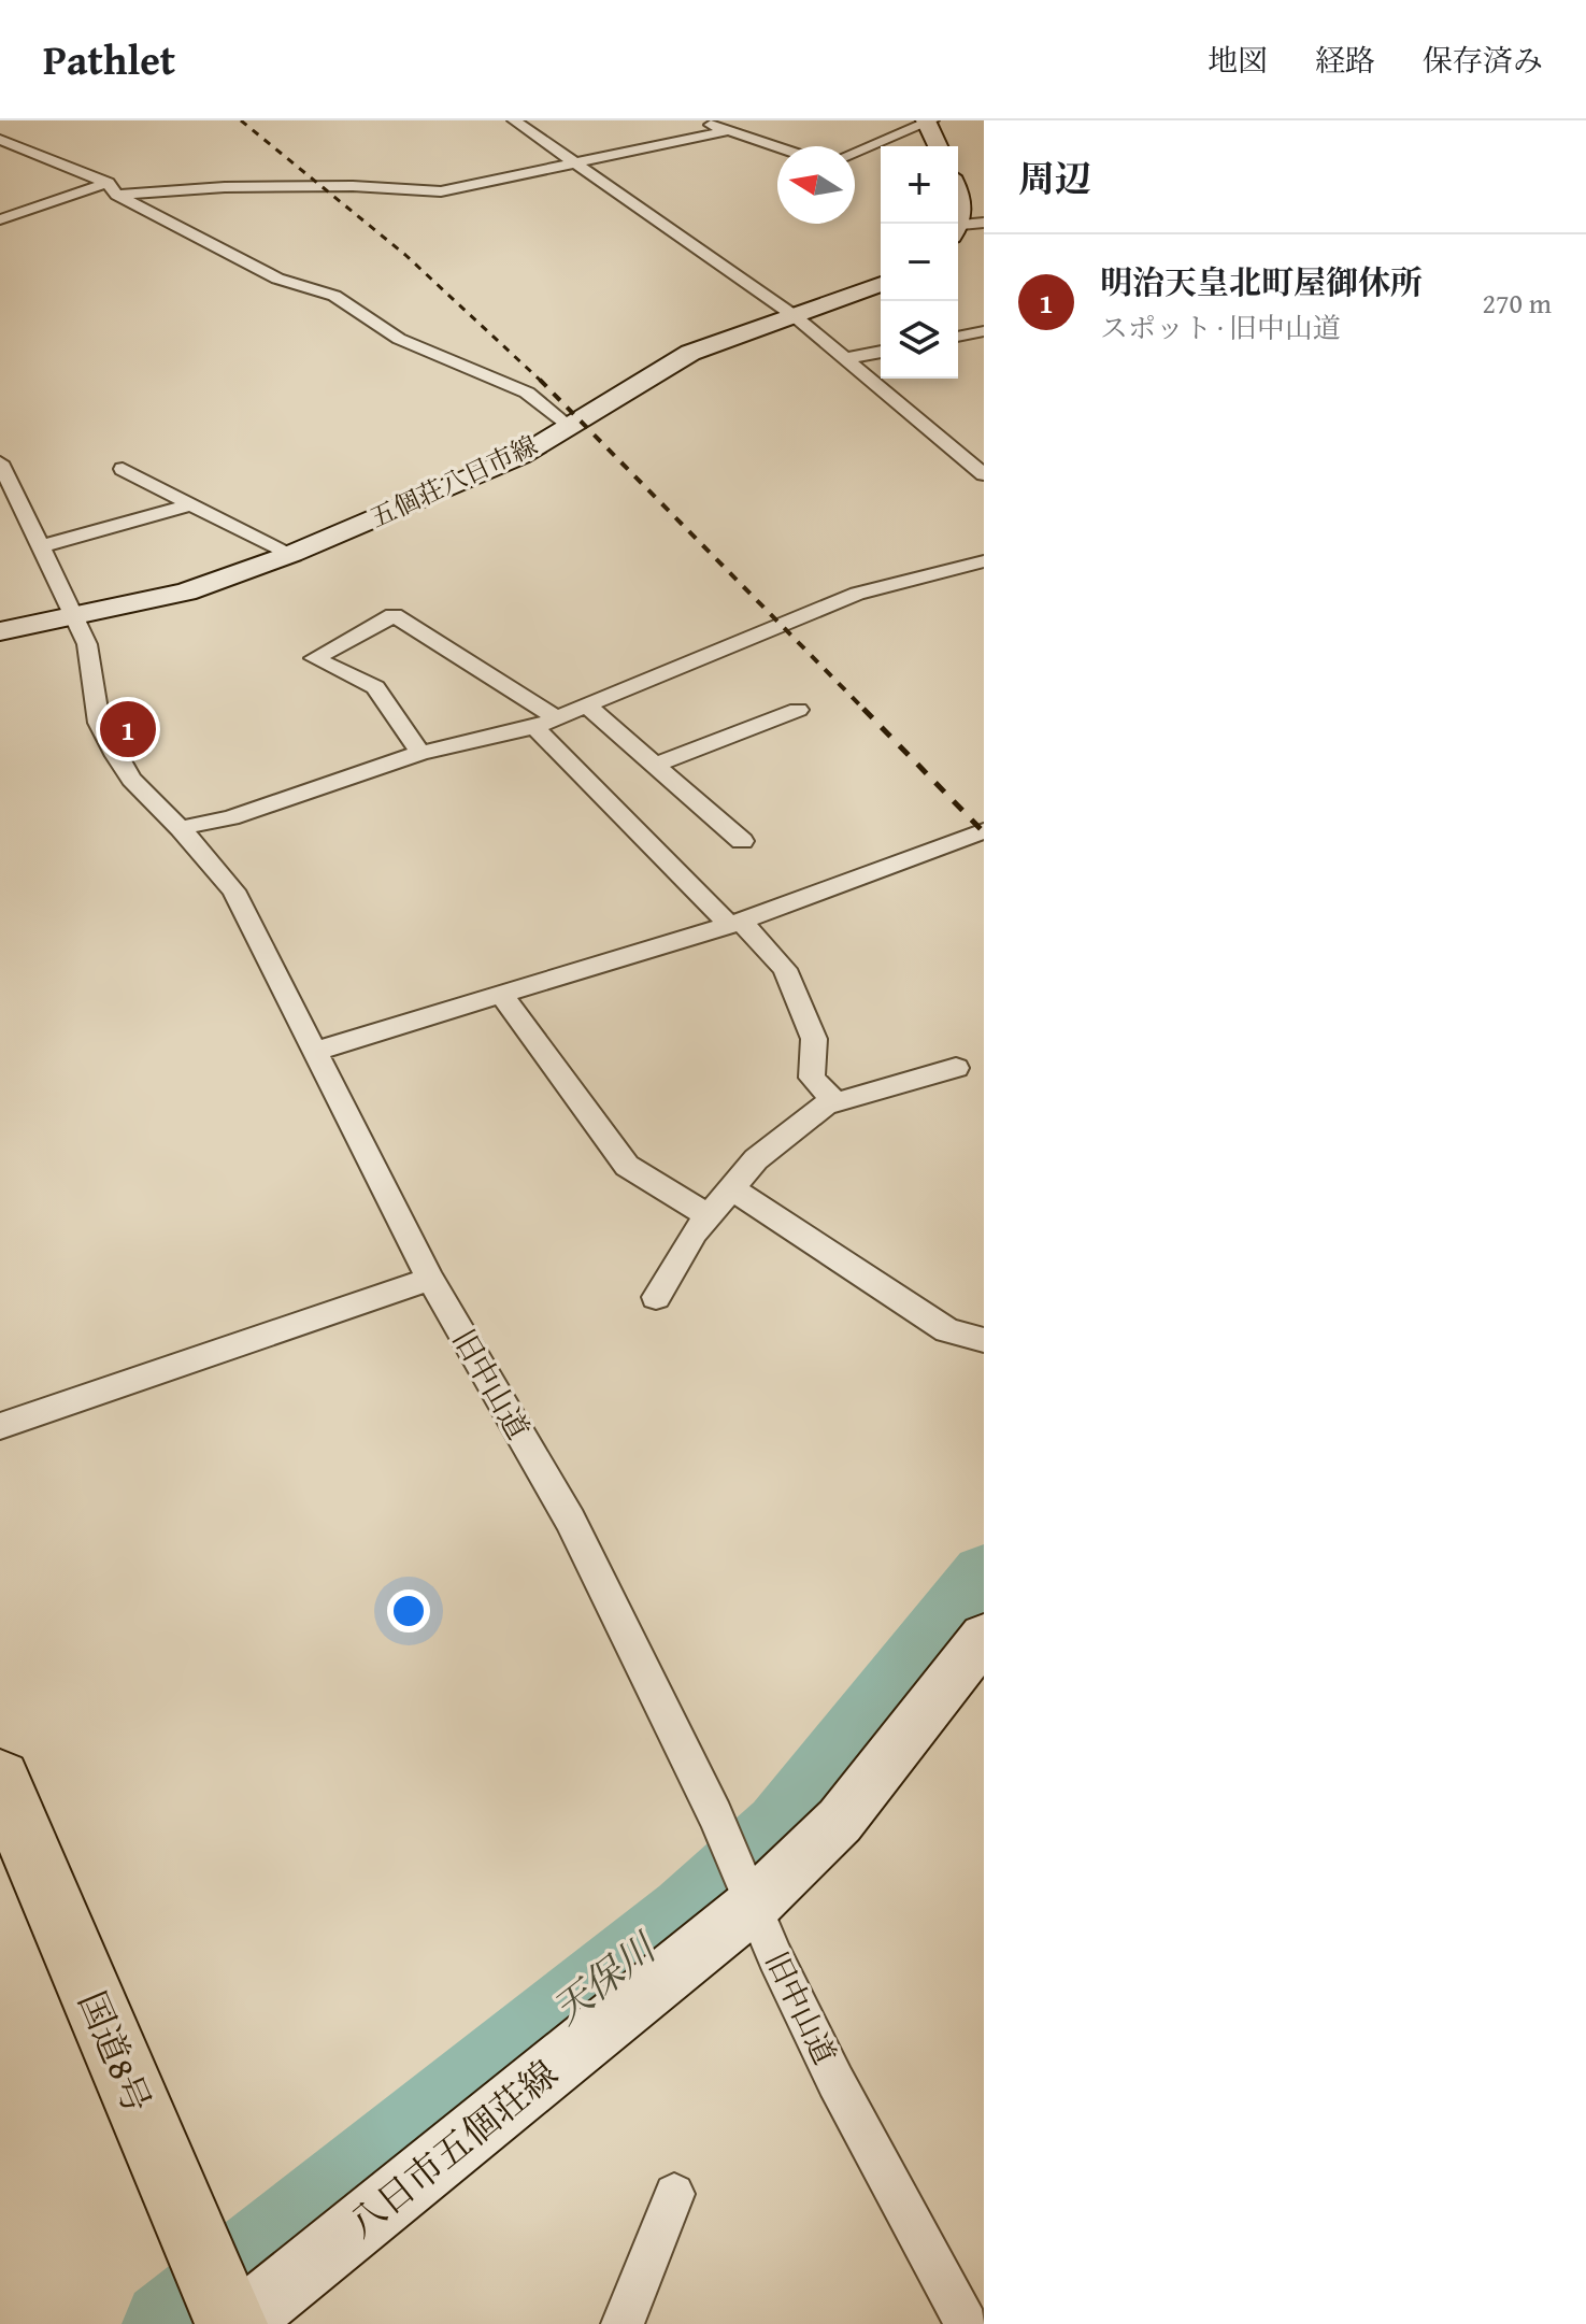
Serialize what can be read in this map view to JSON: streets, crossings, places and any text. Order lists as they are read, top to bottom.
{
  "streets": {
    "highway": ["国道8号"],
    "main road": ["五個荘八日市線", "八日市五個荘線"],
    "street": ["旧中山道"]
  },
  "crossings": [
    ["五個荘八日市線", "旧中山道"],
    ["旧中山道", "八日市五個荘線"],
    ["国道8号", "八日市五個荘線"]
  ],
  "water": ["天保川"],
  "north": "left",
  "page": {
    "header": "Pathlet",
    "nav": ["地図", "経路", "保存済み"],
    "heading": "周辺",
    "map_buttons": ["+", "−"],
    "list": [
      {
        "mark": "1",
        "name": "明治天皇北町屋御休所",
        "note": "スポット · 旧中山道",
        "value": "270 m"
      }
    ],
    "pins": "1"
  }
}
